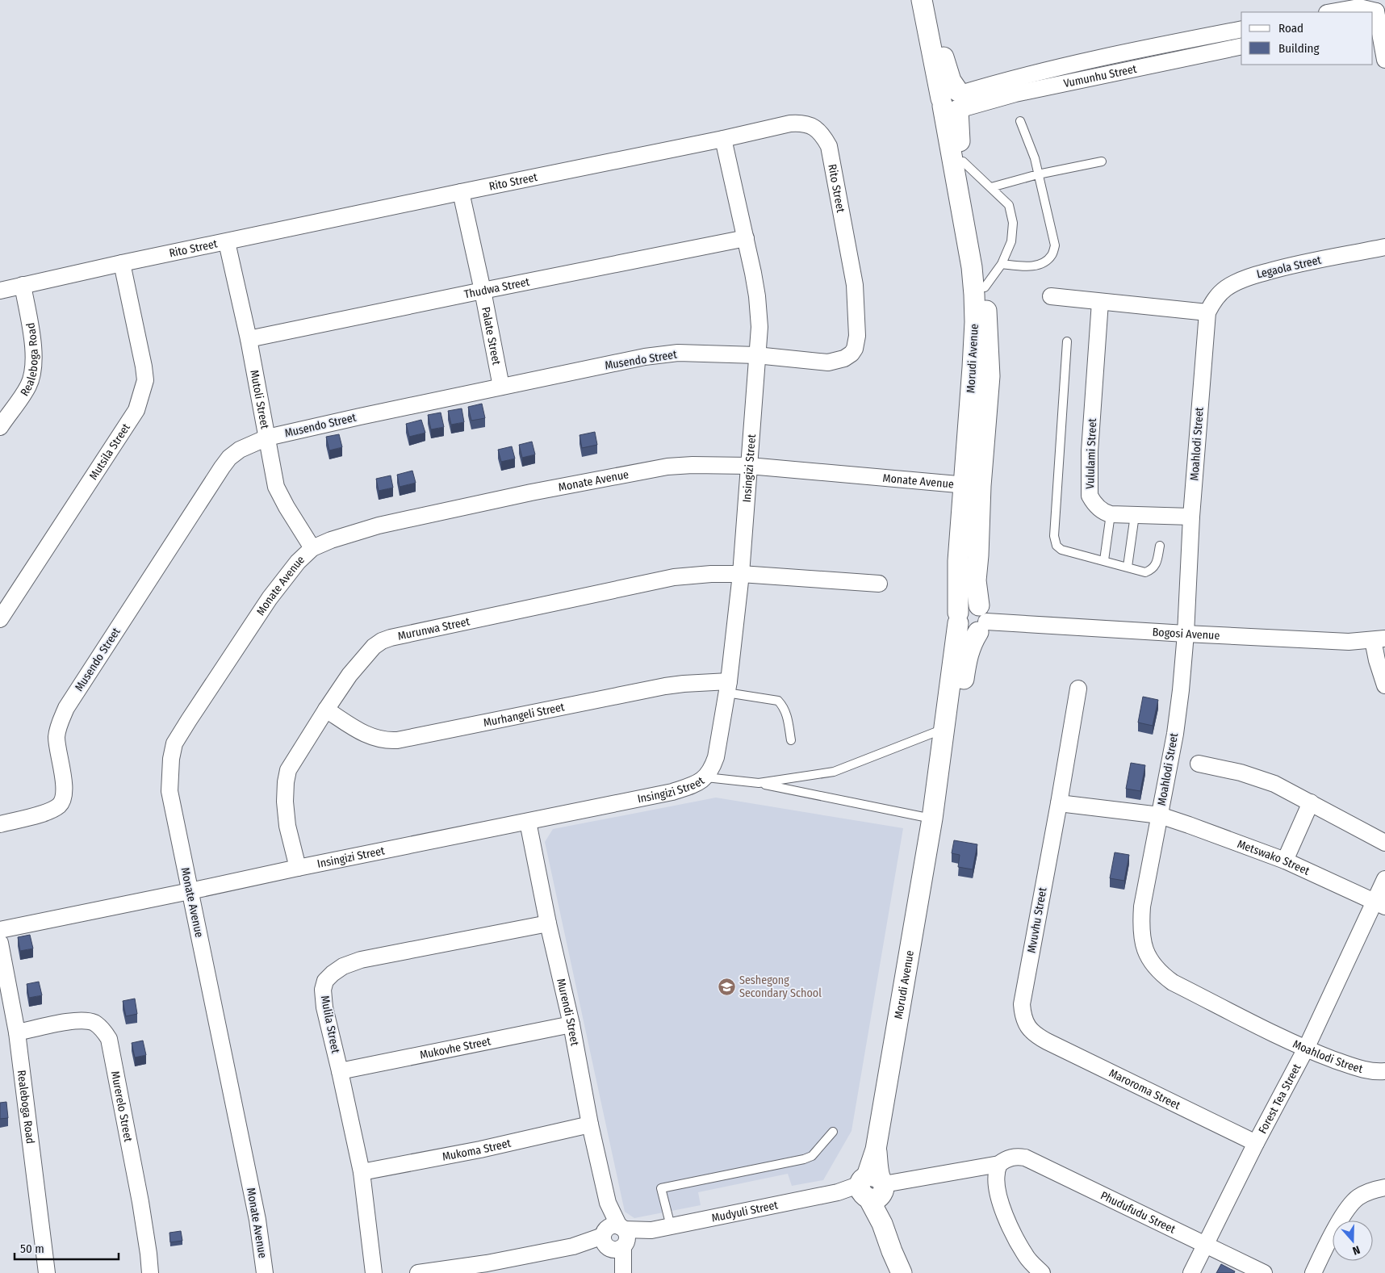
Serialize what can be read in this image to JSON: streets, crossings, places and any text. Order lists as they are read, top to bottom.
{
  "streets": {
    "street": [
      "Vumunhu Street",
      "Rito Street",
      "Legaola Street",
      "Thudwa Street",
      "Palate Street",
      "Realeboga Road",
      "Morudi Avenue",
      "Musendo Street",
      "Mutoli Street",
      "Moahlodi Street",
      "Mutsila Street",
      "Vululami Street",
      "Insingizi Street",
      "Monate Avenue",
      "Murunwa Street",
      "Bogosi Avenue",
      "Murhangeli Street",
      "Metswako Street",
      "Mvuvhu Street",
      "Murendi Street",
      "Mulila Street",
      "Mukovhe Street",
      "Maroroma Street",
      "Forest Tea Street",
      "Murerelo Street",
      "Mukoma Street",
      "Mudyuli Street",
      "Phudufudu Street"
    ]
  },
  "crossings": [
    ["Vumunhu Street", "Morudi Avenue"],
    ["Rito Street", "Palate Street"],
    ["Rito Street", "Realeboga Road"],
    ["Rito Street", "Musendo Street"],
    ["Rito Street", "Mutoli Street"],
    ["Rito Street", "Mutsila Street"],
    ["Rito Street", "Insingizi Street"],
    ["Legaola Street", "Moahlodi Street"],
    ["Thudwa Street", "Palate Street"],
    ["Thudwa Street", "Mutoli Street"],
    ["Thudwa Street", "Insingizi Street"],
    ["Palate Street", "Musendo Street"],
    ["Realeboga Road", "Murerelo Street"],
    ["Morudi Avenue", "Monate Avenue"],
    ["Morudi Avenue", "Bogosi Avenue"],
    ["Morudi Avenue", "Mudyuli Street"],
    ["Morudi Avenue", "Phudufudu Street"],
    ["Musendo Street", "Mutoli Street"],
    ["Musendo Street", "Insingizi Street"],
    ["Mutoli Street", "Monate Avenue"],
    ["Moahlodi Street", "Bogosi Avenue"],
    ["Moahlodi Street", "Metswako Street"],
    ["Moahlodi Street", "Forest Tea Street"],
    ["Insingizi Street", "Monate Avenue"],
    ["Insingizi Street", "Murunwa Street"],
    ["Insingizi Street", "Murhangeli Street"],
    ["Insingizi Street", "Murendi Street"],
    ["Murunwa Street", "Murhangeli Street"],
    ["Metswako Street", "Forest Tea Street"],
    ["Mvuvhu Street", "Maroroma Street"],
    ["Murendi Street", "Mulila Street"],
    ["Murendi Street", "Mukovhe Street"],
    ["Murendi Street", "Mukoma Street"],
    ["Murendi Street", "Mudyuli Street"],
    ["Mulila Street", "Mukovhe Street"],
    ["Mulila Street", "Mukoma Street"],
    ["Maroroma Street", "Forest Tea Street"],
    ["Forest Tea Street", "Phudufudu Street"],
    ["Mudyuli Street", "Phudufudu Street"]
  ],
  "places": {
    "school or university": ["Seshegong Secondary School"]
  },
  "legend": ["Road", "Building"],
  "scale_bar": "50 m",
  "north": "bottom"
}
